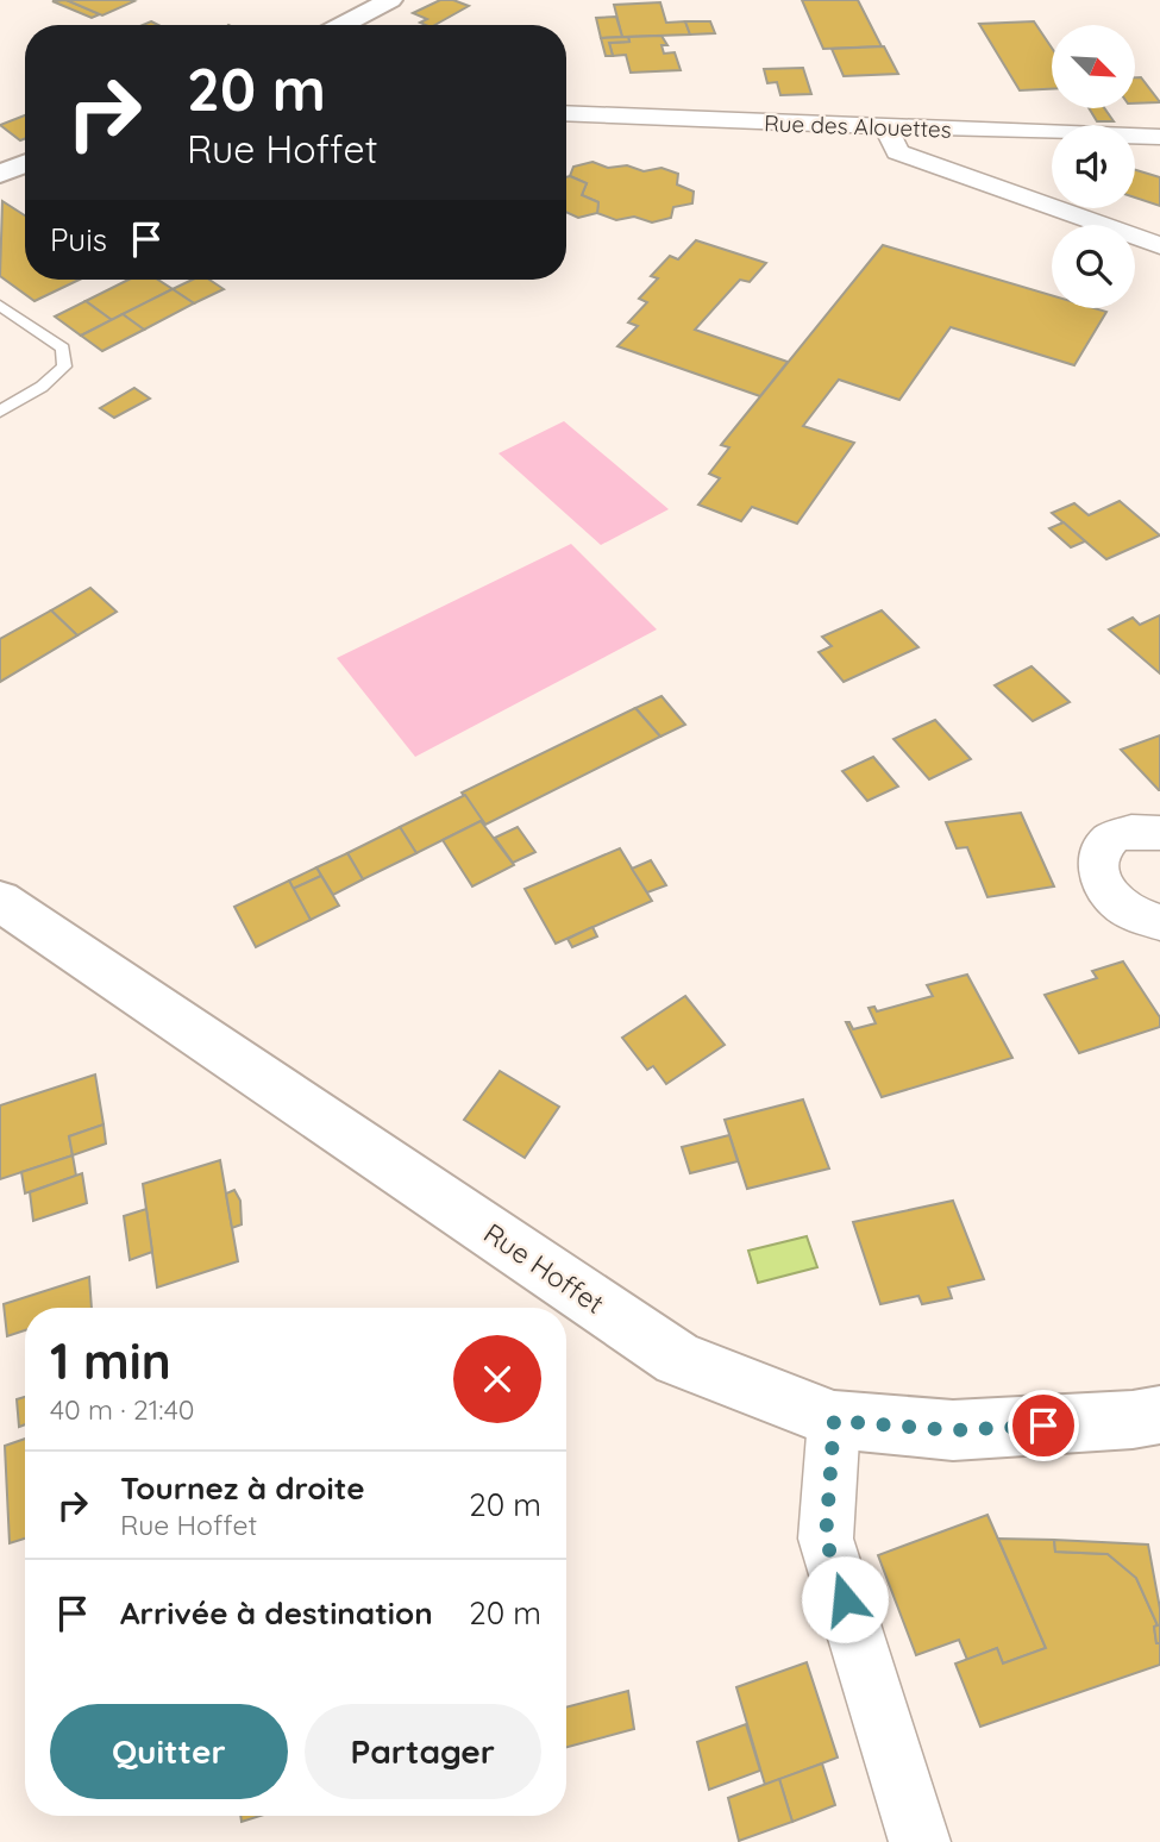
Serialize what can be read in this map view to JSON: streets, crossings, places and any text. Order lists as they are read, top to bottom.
{
  "streets": {
    "main road": ["Rue Hoffet"],
    "street": ["Rue des Alouettes"]
  },
  "north": "bottom right",
  "page": {
    "turn": ["20 m", "Rue Hoffet"],
    "then": "Puis",
    "heading": ["1 min", "40 m · 21:40"],
    "list": [
      {
        "name": "Tournez à droite",
        "note": "Rue Hoffet",
        "value": "20 m"
      },
      {
        "name": "Arrivée à destination",
        "value": "20 m"
      }
    ],
    "buttons": ["Quitter", "Partager"]
  }
}
